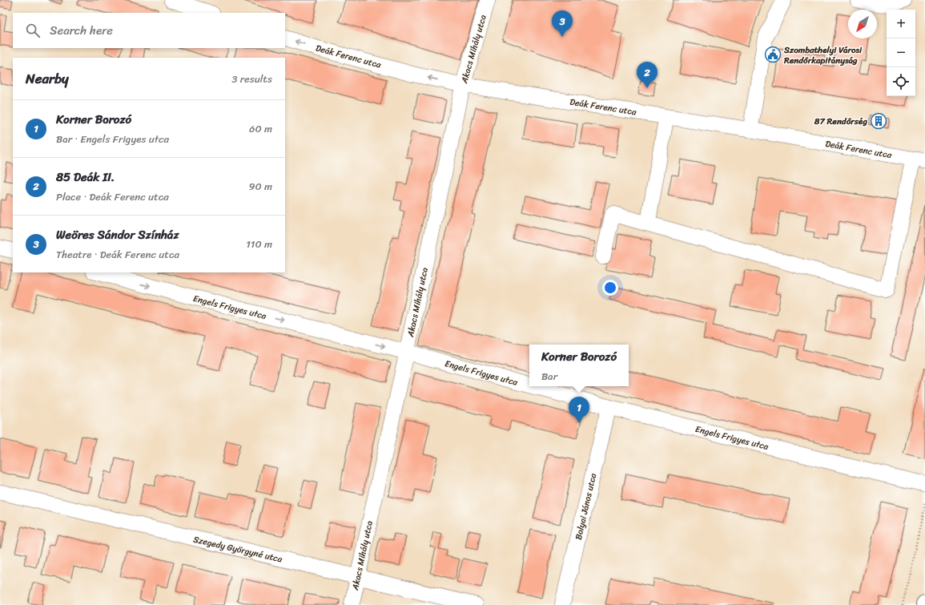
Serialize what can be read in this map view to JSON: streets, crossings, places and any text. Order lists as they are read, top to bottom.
{
  "streets": {
    "street": [
      "Akacs Mihály utca",
      "Deák Ferenc utca",
      "Engels Frigyes utca",
      "Bolyai János utca",
      "Szegedy Györgyné utca"
    ]
  },
  "crossings": [
    ["Akacs Mihály utca", "Deák Ferenc utca"],
    ["Akacs Mihály utca", "Engels Frigyes utca"],
    ["Akacs Mihály utca", "Szegedy Györgyné utca"],
    ["Engels Frigyes utca", "Bolyai János utca"]
  ],
  "one_way": ["Engels Frigyes utca"],
  "places": {
    "public building": ["Szombathelyi Városi Rendőrkapitányság"],
    "building": ["87 Rendőrség"]
  },
  "north": "bottom left",
  "page": {
    "map_buttons": ["+", "−"],
    "pins": ["3", "2", "1"],
    "search": "Search here",
    "heading": ["Nearby", "3 results"],
    "list": [
      {
        "mark": "1",
        "name": "Korner Borozó",
        "note": "Bar · Engels Frigyes utca",
        "value": "60 m"
      },
      {
        "mark": "2",
        "name": "85 Deák II.",
        "note": "Place · Deák Ferenc utca",
        "value": "90 m"
      },
      {
        "mark": "3",
        "name": "Weöres Sándor Színház",
        "note": "Theatre · Deák Ferenc utca",
        "value": "110 m"
      }
    ],
    "popup": ["Korner Borozó", "Bar"]
  }
}
